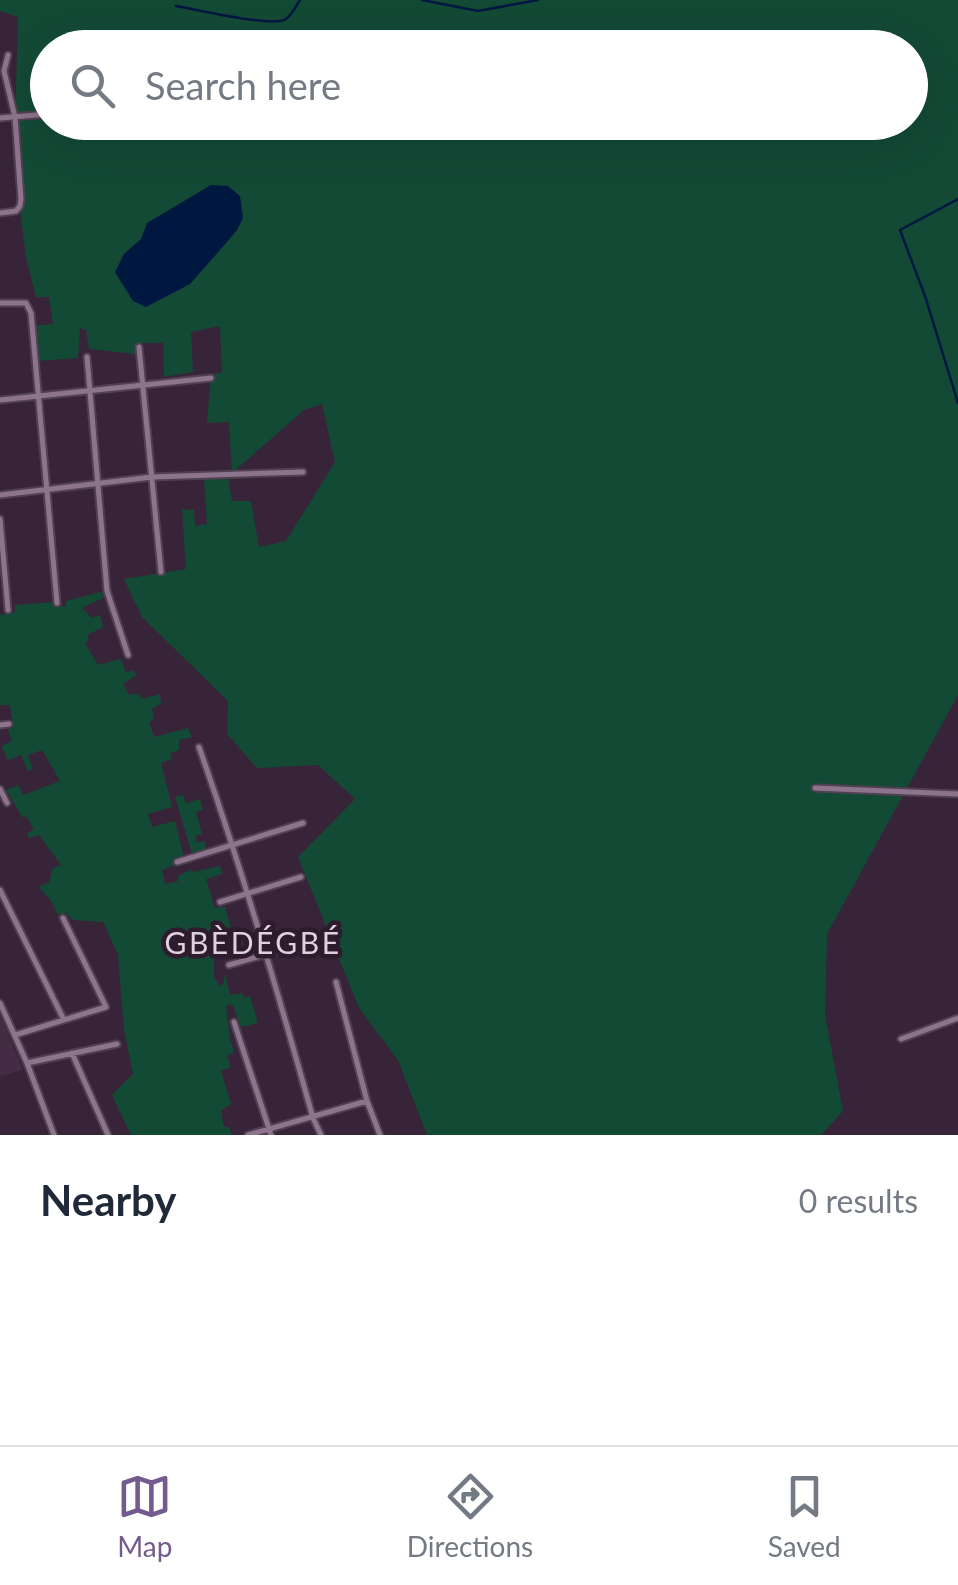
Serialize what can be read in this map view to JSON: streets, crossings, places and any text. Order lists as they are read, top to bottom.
{
  "districts": ["GBÈDÉGBÉ"],
  "page": {
    "search": "Search here",
    "heading": ["Nearby", "0 results"],
    "nav": ["Map", "Directions", "Saved"]
  }
}
